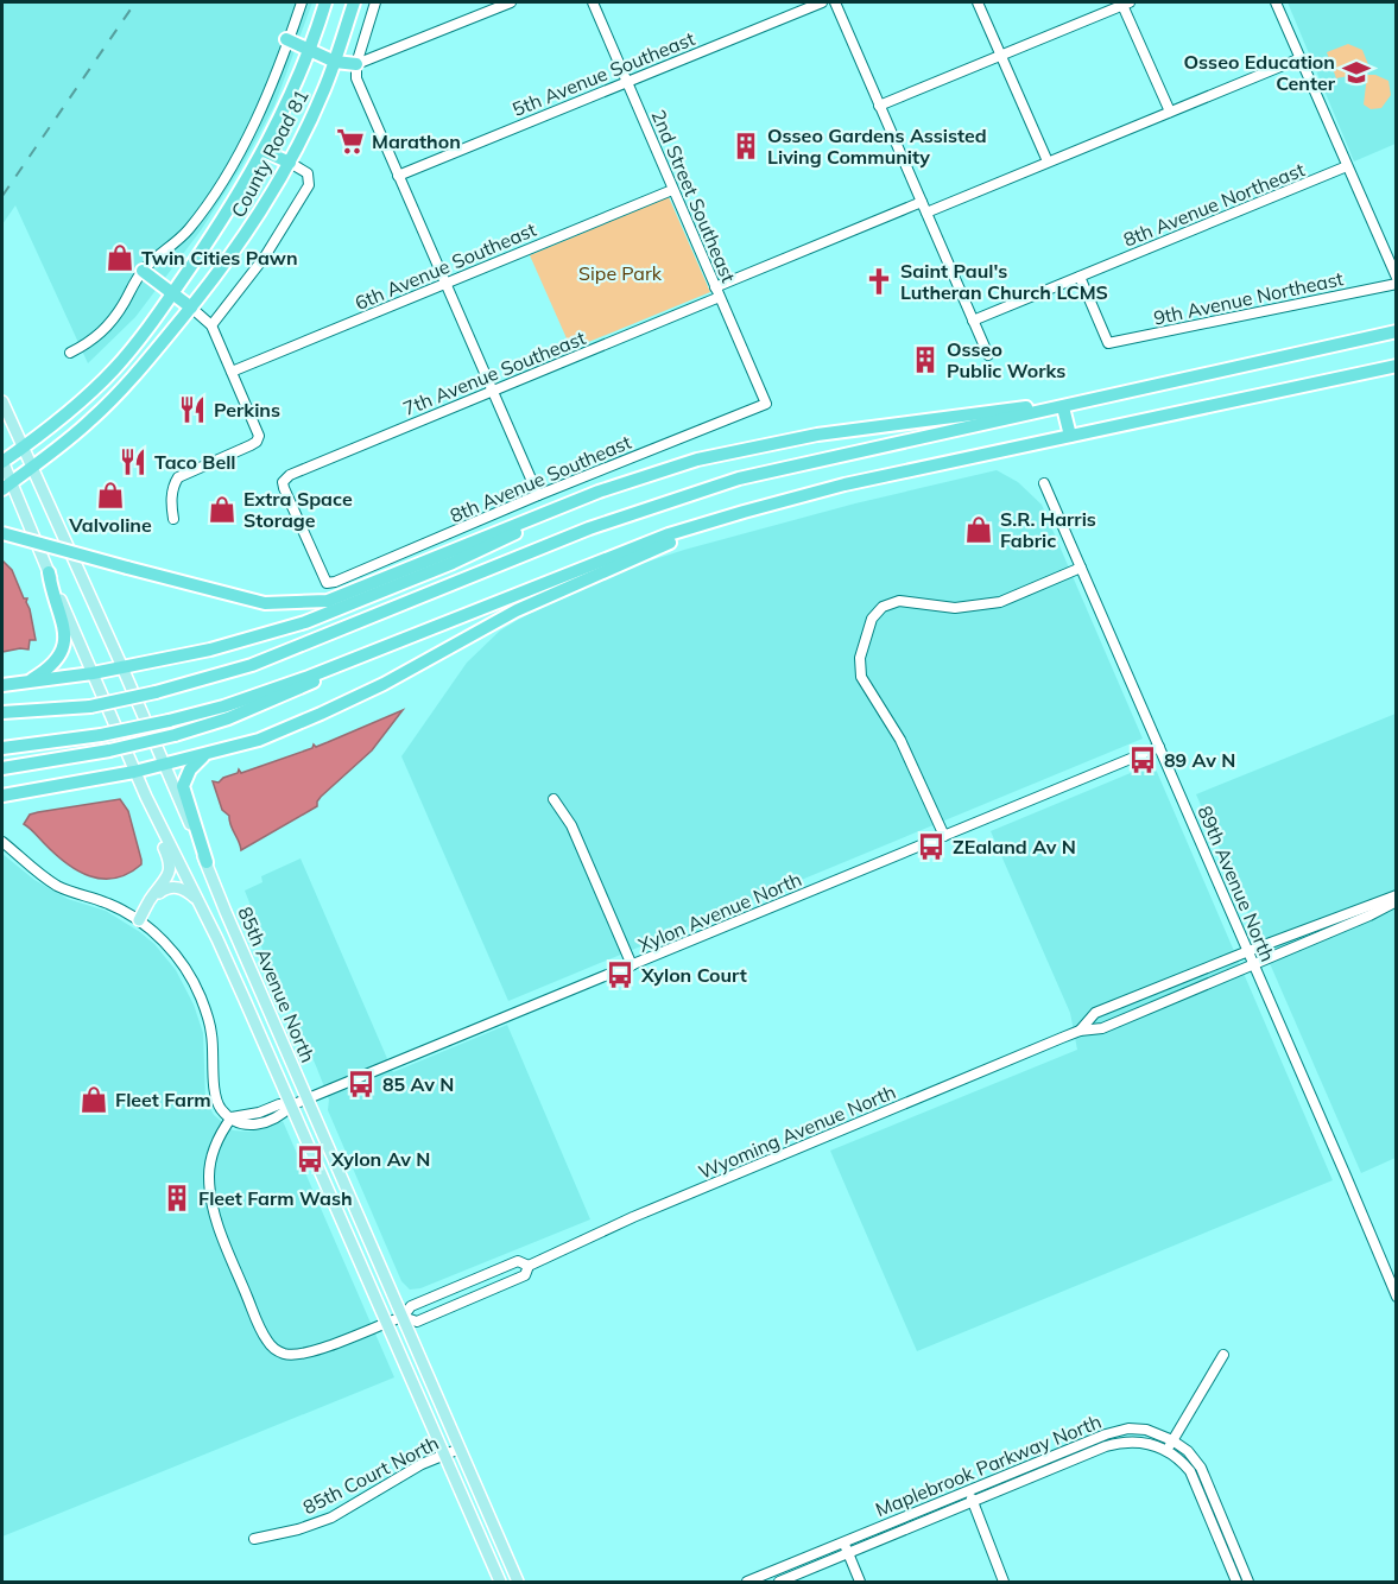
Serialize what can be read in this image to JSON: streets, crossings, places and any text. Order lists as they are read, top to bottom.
{
  "streets": {
    "highway": ["County Road 81"],
    "main road": ["85th Avenue North"],
    "street": [
      "5th Avenue Southeast",
      "2nd Street Southeast",
      "8th Avenue Northeast",
      "6th Avenue Southeast",
      "9th Avenue Northeast",
      "7th Avenue Southeast",
      "8th Avenue Southeast",
      "89th Avenue North",
      "Xylon Avenue North",
      "Wyoming Avenue North",
      "Maplebrook Parkway North",
      "85th Court North"
    ]
  },
  "crossings": [
    ["5th Avenue Southeast", "2nd Street Southeast"],
    ["County Road 81", "85th Avenue North"],
    ["2nd Street Southeast", "6th Avenue Southeast"],
    ["2nd Street Southeast", "7th Avenue Southeast"],
    ["2nd Street Southeast", "8th Avenue Southeast"],
    ["8th Avenue Northeast", "9th Avenue Northeast"],
    ["7th Avenue Southeast", "8th Avenue Southeast"],
    ["89th Avenue North", "Xylon Avenue North"],
    ["89th Avenue North", "Wyoming Avenue North"],
    ["Xylon Avenue North", "85th Avenue North"],
    ["Xylon Avenue North", "Wyoming Avenue North"],
    ["85th Avenue North", "Wyoming Avenue North"],
    ["85th Avenue North", "85th Court North"]
  ],
  "parks": ["Sipe Park"],
  "places": {
    "school or university": ["Osseo Education Center"],
    "supermarket": ["Marathon"],
    "building": ["Osseo Gardens Assisted Living Community", "Osseo Public Works", "Fleet Farm Wash"],
    "shop": [
      "Twin Cities Pawn",
      "Valvoline",
      "Extra Space Storage",
      "S.R. Harris Fabric",
      "Fleet Farm"
    ],
    "church": ["Saint Paul's Lutheran Church LCMS"],
    "restaurant": ["Perkins", "Taco Bell"],
    "bus stop": [
      "89 Av N",
      "ZEaland Av N",
      "Xylon Court",
      "85 Av N",
      "Xylon Av N"
    ]
  }
}
